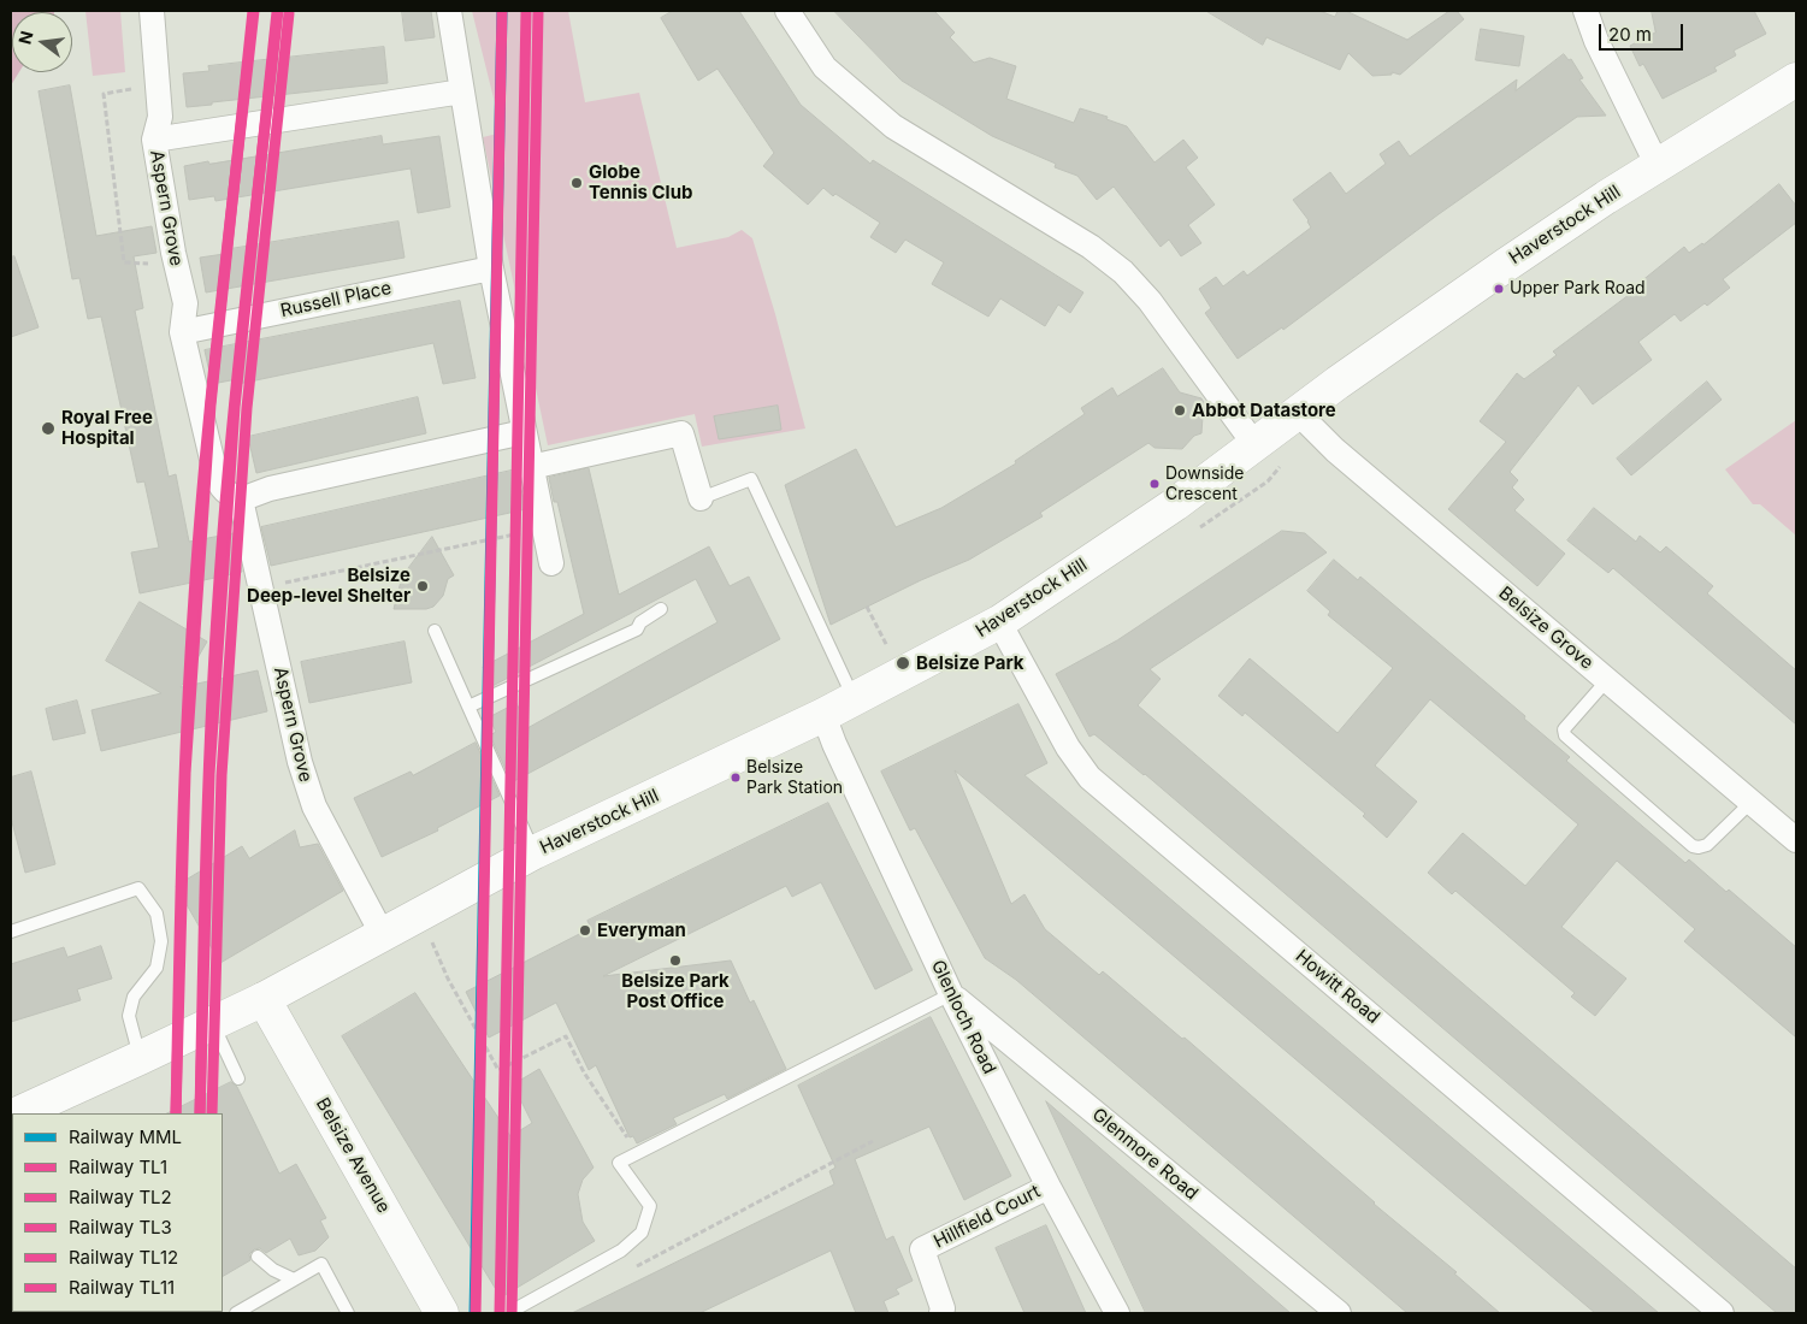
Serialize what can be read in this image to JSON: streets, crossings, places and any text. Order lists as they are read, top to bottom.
{
  "streets": {
    "main road": ["Haverstock Hill", "Belsize Avenue"],
    "street": [
      "Aspern Grove",
      "Russell Place",
      "Belsize Grove",
      "Howitt Road",
      "Glenloch Road",
      "Glenmore Road",
      "Hillfield Court"
    ]
  },
  "crossings": [
    ["Aspern Grove", "Haverstock Hill"],
    ["Aspern Grove", "Russell Place"],
    ["Haverstock Hill", "Belsize Grove"],
    ["Haverstock Hill", "Howitt Road"],
    ["Haverstock Hill", "Glenloch Road"],
    ["Haverstock Hill", "Belsize Avenue"],
    ["Glenloch Road", "Glenmore Road"],
    ["Glenloch Road", "Hillfield Court"]
  ],
  "places": [
    "Globe Tennis Club",
    "Upper Park Road",
    "Abbot Datastore",
    "Royal Free Hospital",
    "Downside Crescent",
    "Belsize Deep-level Shelter",
    "Belsize Park",
    "Belsize Park Station",
    "Everyman",
    "Belsize Park Post Office"
  ],
  "lines": [
    "rail line MML",
    "rail line TL1",
    "rail line TL2",
    "rail line TL3",
    "rail line TL12",
    "rail line TL11"
  ],
  "legend": [
    "Railway MML",
    "Railway TL1",
    "Railway TL2",
    "Railway TL3",
    "Railway TL12",
    "Railway TL11"
  ],
  "scale_bar": "20 m",
  "north": "left"
}
